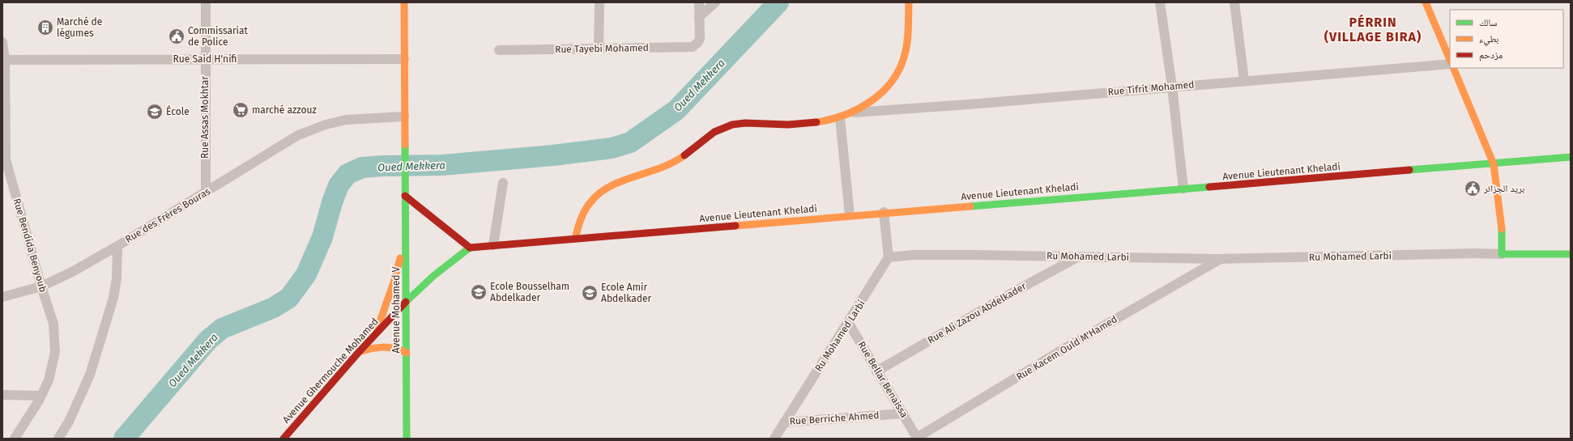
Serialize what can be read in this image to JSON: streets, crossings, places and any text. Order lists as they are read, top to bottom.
{
  "streets": {
    "main road": ["Avenue Lieutenant Kheladi", "Avenue Mohamed V", "Avenue Ghermouche Mohamed"],
    "street": [
      "Rue Tayebi Mohamed",
      "Rue Said H'nifi",
      "Rue Tifrit Mohamed",
      "Rue Assas Mokhtar",
      "Rue des Frères Bouras",
      "Rue Bendida Benyoub",
      "Ru Mohamed Larbi",
      "Rue Ali Zazou Abdelkader",
      "Rue Kacem Ould M'Hamed",
      "Rue Bellar Benaissa",
      "Rue Berriche Ahmed"
    ]
  },
  "crossings": [
    ["Rue Said H'nifi", "Rue Assas Mokhtar"],
    ["Rue Said H'nifi", "Rue Bendida Benyoub"],
    ["Rue Assas Mokhtar", "Rue des Frères Bouras"],
    ["Avenue Lieutenant Kheladi", "Avenue Ghermouche Mohamed"],
    ["Rue des Frères Bouras", "Avenue Mohamed V"],
    ["Ru Mohamed Larbi", "Rue Ali Zazou Abdelkader"],
    ["Ru Mohamed Larbi", "Rue Kacem Ould M'Hamed"],
    ["Ru Mohamed Larbi", "Rue Bellar Benaissa"],
    ["Ru Mohamed Larbi", "Rue Berriche Ahmed"],
    ["Avenue Mohamed V", "Avenue Ghermouche Mohamed"],
    ["Rue Ali Zazou Abdelkader", "Rue Bellar Benaissa"],
    ["Rue Kacem Ould M'Hamed", "Rue Bellar Benaissa"],
    ["Rue Bellar Benaissa", "Rue Berriche Ahmed"]
  ],
  "districts": ["PÉRRIN (VILLAGE BIRA)"],
  "water": ["Oued Mekkera"],
  "places": {
    "building": ["Marché de légumes"],
    "public building": ["Commissariat de Police", "بريد الجزائر"],
    "supermarket": ["marché azzouz"],
    "school or university": ["École", "Ecole Bousselham Abdelkader", "Ecole Amir Abdelkader"]
  },
  "legend": ["سالك", "بطيء", "مزدحم"]
}
